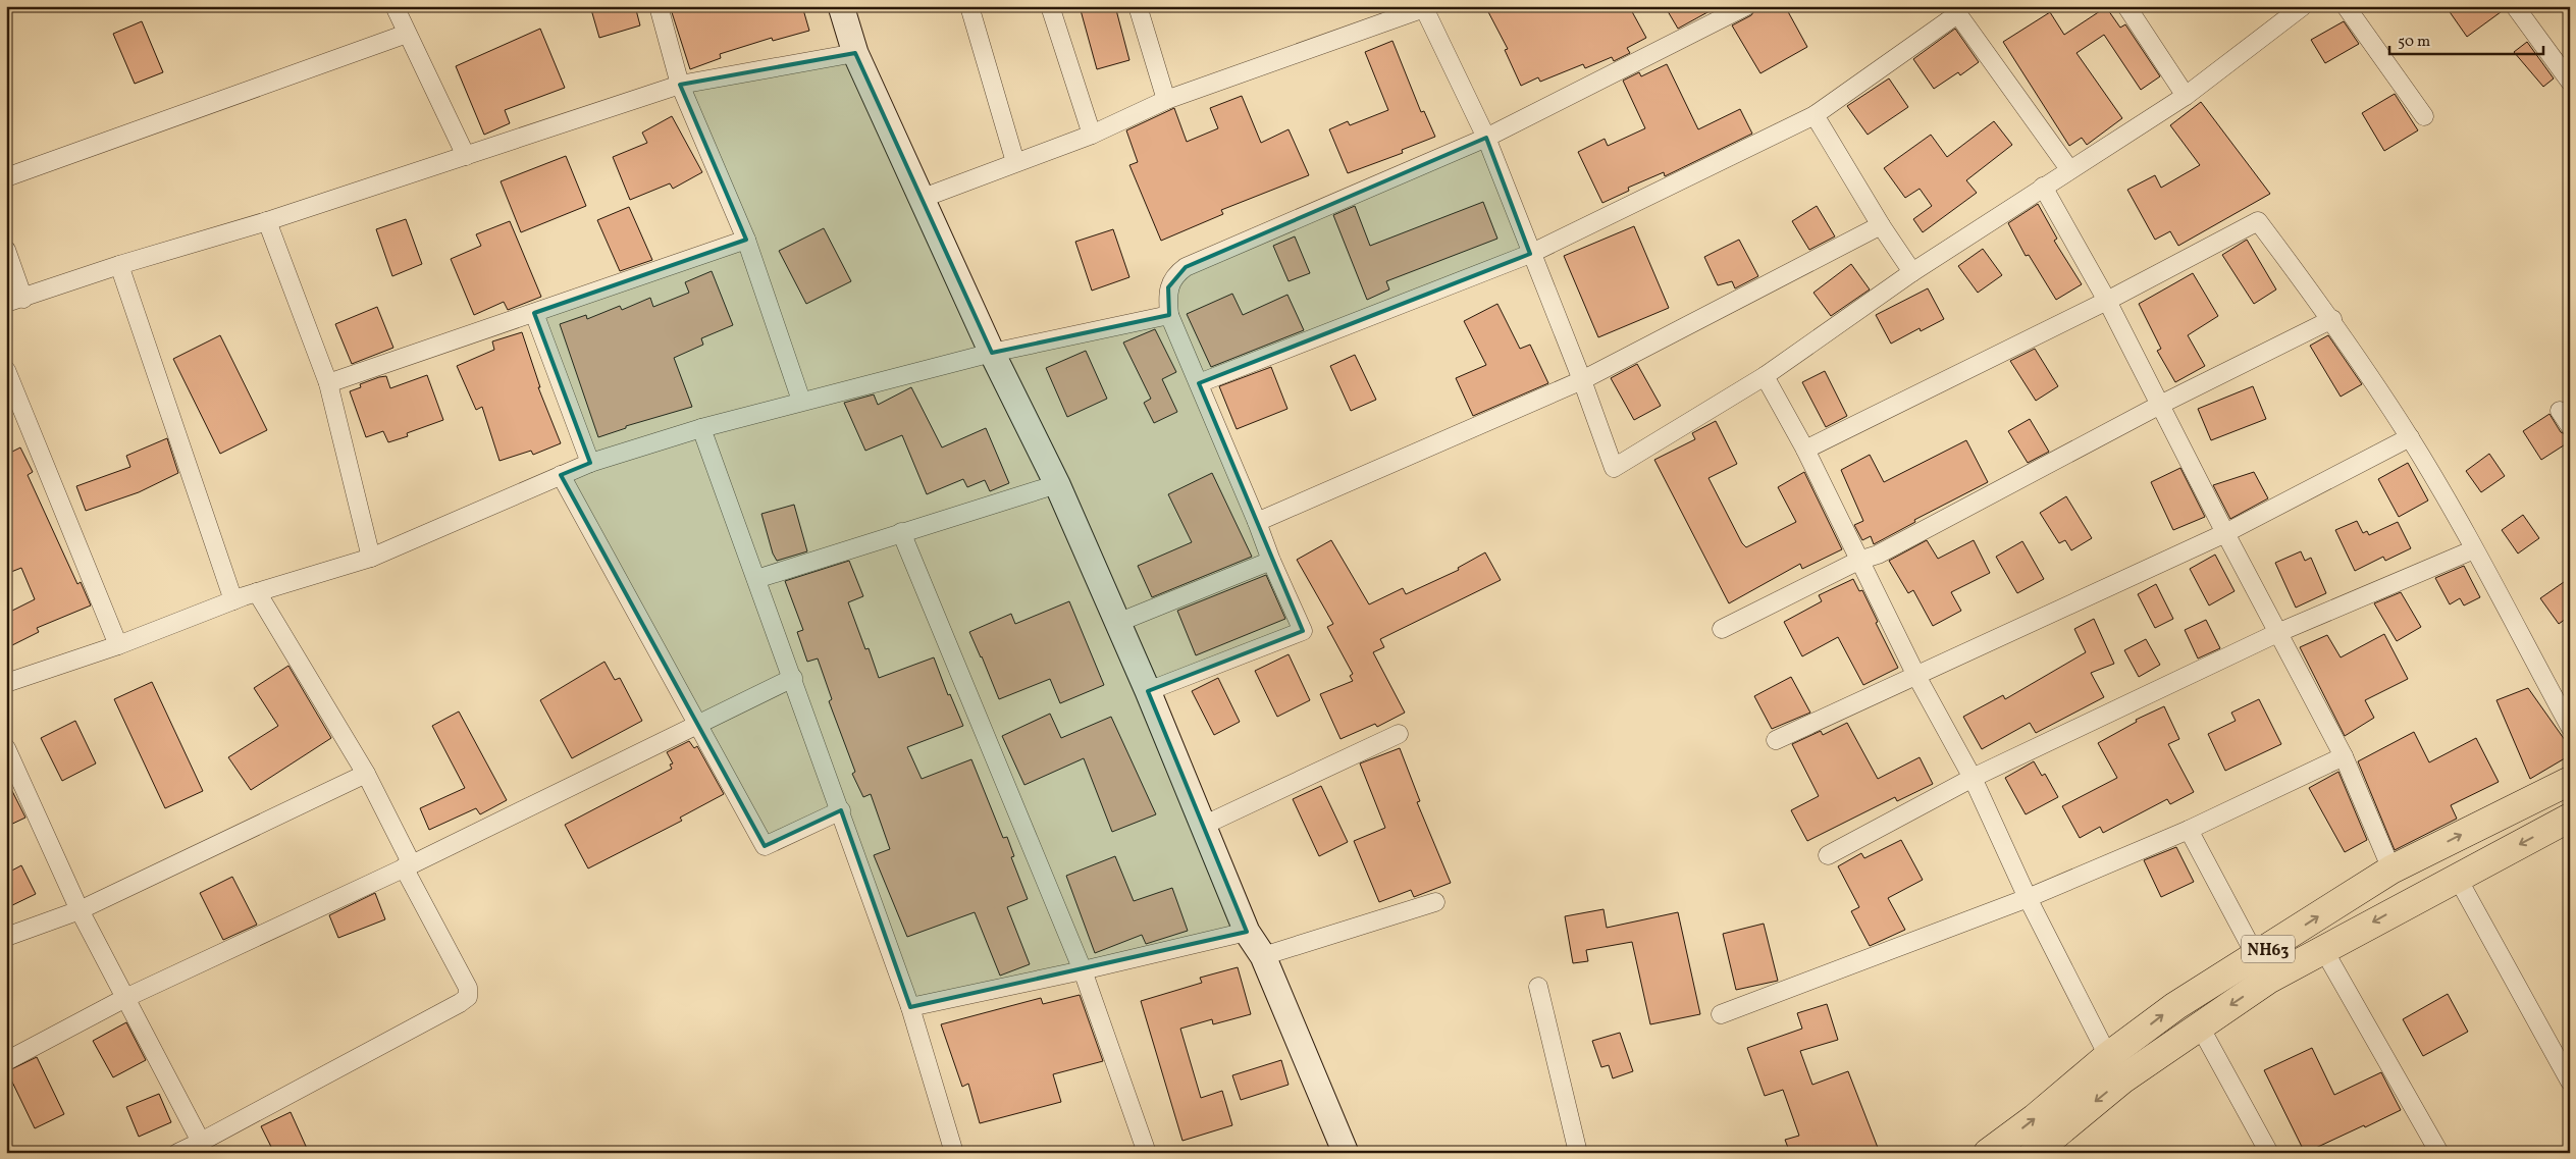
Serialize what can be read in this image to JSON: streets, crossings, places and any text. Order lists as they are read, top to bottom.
{
  "streets": {
    "highway": ["NH63"]
  },
  "scale_bar": "50 m"
}
